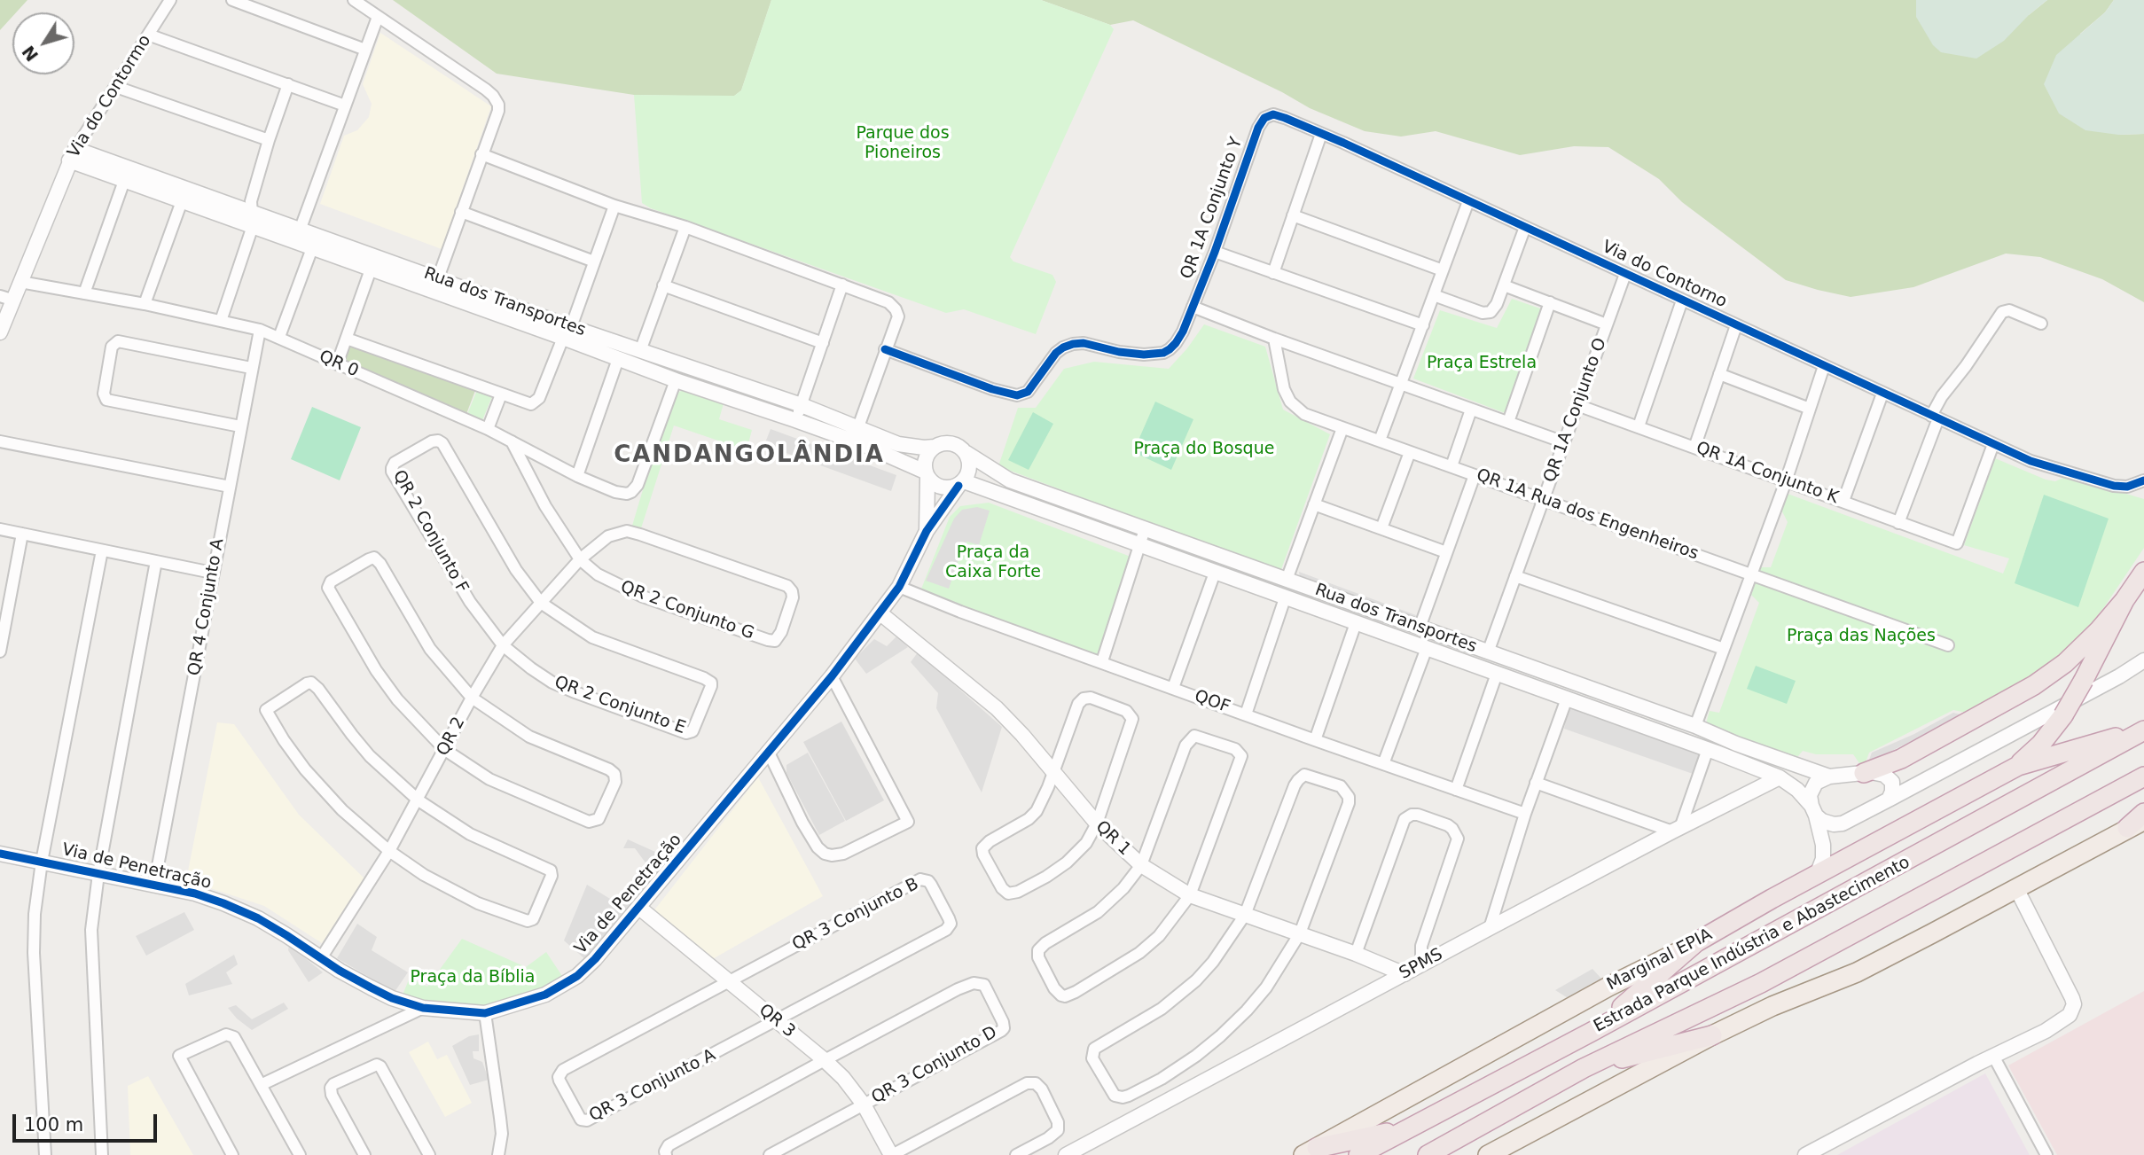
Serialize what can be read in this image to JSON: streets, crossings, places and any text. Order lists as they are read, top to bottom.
{
  "streets": {
    "highway": ["Estrada Parque Indústria e Abastecimento", "Marginal EPIA"],
    "street": [
      "Via do Contormo",
      "QR 1A Conjunto Y",
      "Via do Contorno",
      "Rua dos Transportes",
      "QR 0",
      "QR 1A Conjunto O",
      "QR 1A Conjunto K",
      "QR 1A Rua dos Engenheiros",
      "QR 2 Conjunto F",
      "QR 4 Conjunto A",
      "QR 2 Conjunto G",
      "QOF",
      "QR 2 Conjunto E",
      "QR 2",
      "QR 1",
      "Via de Penetração",
      "QR 3 Conjunto B",
      "SPMS",
      "QR 3",
      "QR 3 Conjunto D",
      "QR 3 Conjunto A"
    ]
  },
  "crossings": [
    ["Via do Contormo", "Rua dos Transportes"],
    ["Via do Contormo", "QR 0"],
    ["QR 1A Conjunto Y", "Via do Contorno"],
    ["Via do Contorno", "QR 1A Conjunto O"],
    ["Via do Contorno", "QR 1A Conjunto K"],
    ["Rua dos Transportes", "QR 0"],
    ["Rua dos Transportes", "QR 1A Conjunto O"],
    ["Rua dos Transportes", "Via de Penetração"],
    ["Rua dos Transportes", "SPMS"],
    ["QR 0", "QR 4 Conjunto A"],
    ["QR 1A Conjunto O", "QR 1A Conjunto K"],
    ["QR 1A Conjunto O", "QR 1A Rua dos Engenheiros"],
    ["QR 2 Conjunto F", "QR 2 Conjunto E"],
    ["QR 2 Conjunto F", "QR 2"],
    ["QR 4 Conjunto A", "Via de Penetração"],
    ["QR 2 Conjunto G", "QR 2"],
    ["QOF", "Via de Penetração"],
    ["QR 2 Conjunto E", "QR 2"],
    ["QR 2", "Via de Penetração"],
    ["QR 1", "Via de Penetração"],
    ["QR 1", "SPMS"],
    ["Via de Penetração", "QR 3"],
    ["QR 3 Conjunto B", "QR 3"],
    ["QR 3 Conjunto B", "QR 3 Conjunto A"],
    ["QR 3", "QR 3 Conjunto D"],
    ["QR 3", "QR 3 Conjunto A"]
  ],
  "districts": ["CANDANGOLÂNDIA"],
  "parks": [
    "Parque dos Pioneiros",
    "Praça Estrela",
    "Praça do Bosque",
    "Praça da Caixa Forte",
    "Praça das Nações",
    "Praça da Bíblia"
  ],
  "scale_bar": "100 m",
  "north": "bottom left"
}
